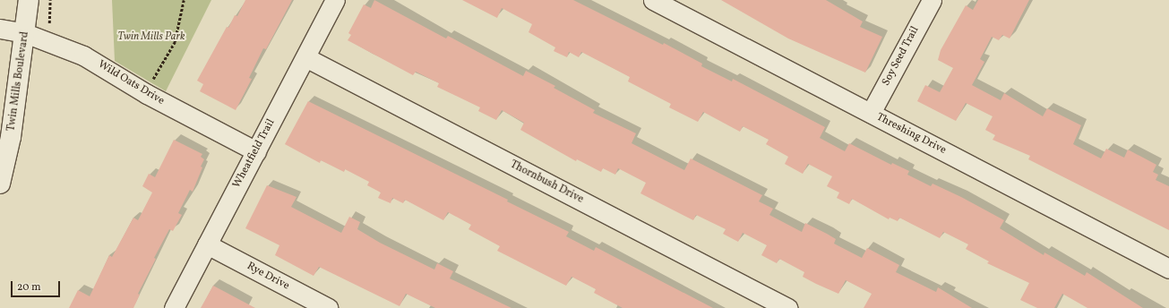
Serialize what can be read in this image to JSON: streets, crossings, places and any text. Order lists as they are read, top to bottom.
{
  "streets": {
    "street": [
      "Soy Seed Trail",
      "Twin Mills Boulevard",
      "Wild Oats Drive",
      "Threshing Drive",
      "Wheatfield Trail",
      "Thornbush Drive",
      "Rye Drive"
    ]
  },
  "crossings": [
    ["Soy Seed Trail", "Threshing Drive"],
    ["Twin Mills Boulevard", "Wild Oats Drive"],
    ["Wild Oats Drive", "Wheatfield Trail"],
    ["Wheatfield Trail", "Thornbush Drive"],
    ["Wheatfield Trail", "Rye Drive"]
  ],
  "parks": ["Twin Mills Park"],
  "scale_bar": "20 m"
}
